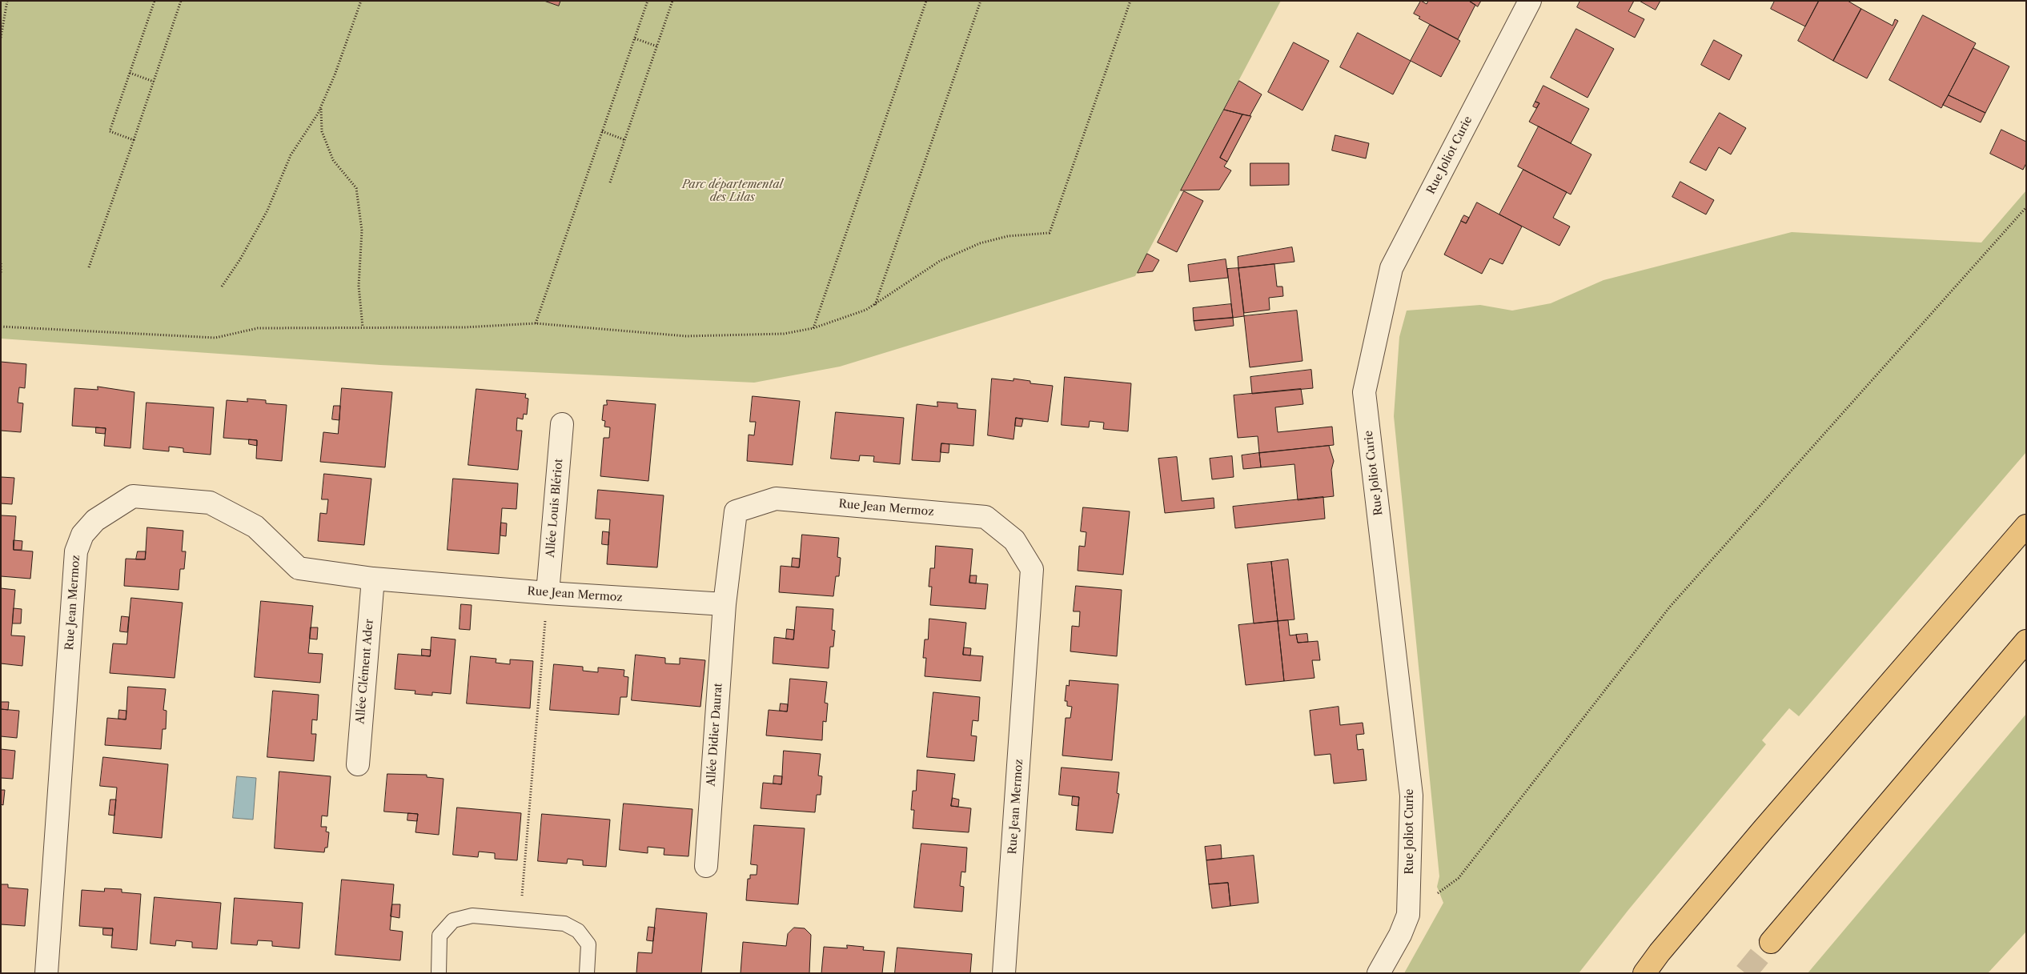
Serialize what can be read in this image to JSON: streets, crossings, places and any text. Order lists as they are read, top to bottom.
{
  "streets": {
    "street": [
      "Rue Joliot Curie",
      "Allée Louis Blériot",
      "Rue Jean Mermoz",
      "Allée Clément Ader",
      "Allée Didier Daurat"
    ]
  },
  "crossings": [
    ["Allée Louis Blériot", "Rue Jean Mermoz"],
    ["Rue Jean Mermoz", "Allée Clément Ader"],
    ["Rue Jean Mermoz", "Allée Didier Daurat"]
  ],
  "parks": ["Parc départemental des Lilas"]
}
